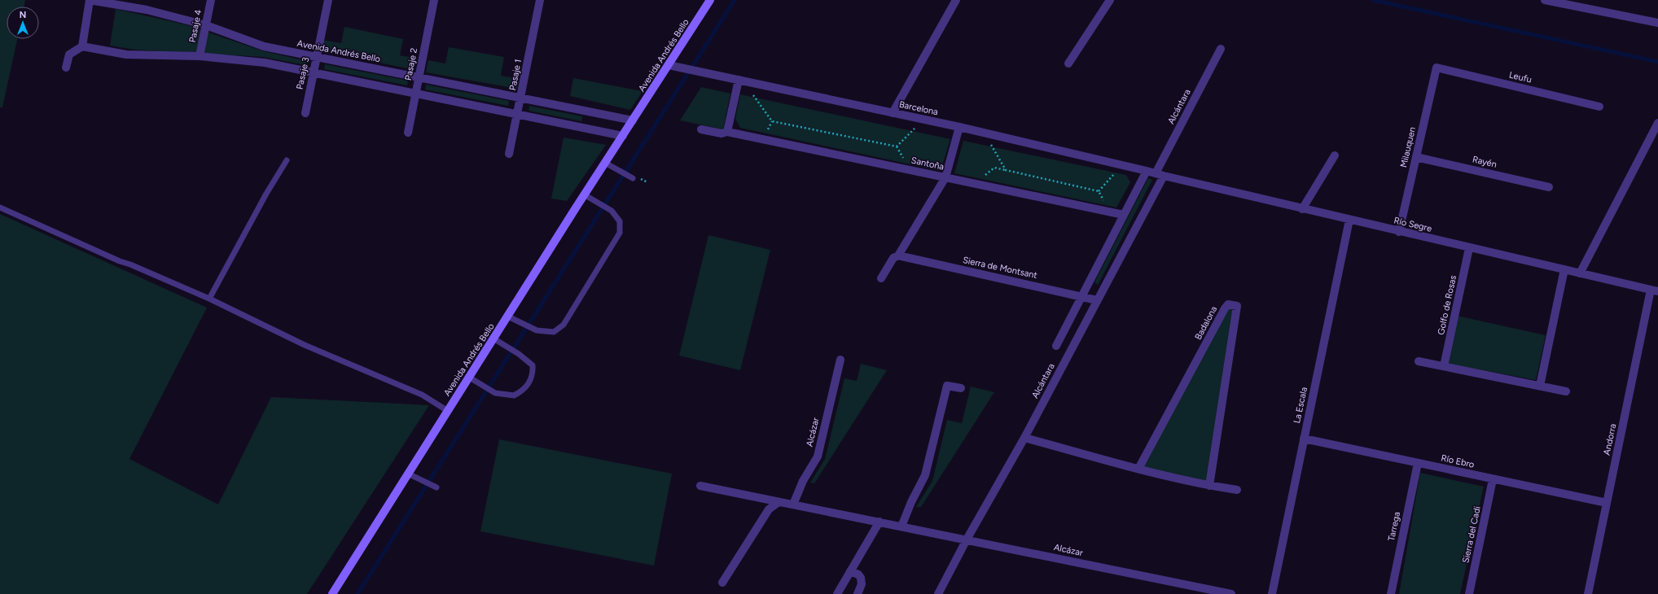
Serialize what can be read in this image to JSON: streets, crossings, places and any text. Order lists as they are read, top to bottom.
{
  "streets": {
    "main road": ["Avenida Andrés Bello"],
    "street": [
      "Pasaje 4",
      "Pasaje 2",
      "Pasaje 3",
      "Pasaje 1",
      "Leufu",
      "Alcántara",
      "Barcelona",
      "Milauquen",
      "Rayén",
      "Santoña",
      "Río Segre",
      "Sierra de Montsant",
      "Golfo de Rosas",
      "Badalona",
      "La Escala",
      "Alcázar",
      "Andorra",
      "Río Ebro",
      "Tarrega",
      "Sierra del Cadi"
    ]
  },
  "crossings": [
    ["Pasaje 4", "Avenida Andrés Bello"],
    ["Avenida Andrés Bello", "Pasaje 2"],
    ["Avenida Andrés Bello", "Pasaje 3"],
    ["Avenida Andrés Bello", "Pasaje 1"],
    ["Avenida Andrés Bello", "Barcelona"],
    ["Leufu", "Milauquen"],
    ["Alcántara", "Barcelona"],
    ["Alcántara", "Río Segre"],
    ["Alcántara", "Sierra de Montsant"],
    ["Alcántara", "Alcázar"],
    ["Barcelona", "Río Segre"],
    ["Milauquen", "Rayén"],
    ["Milauquen", "Río Segre"],
    ["Río Segre", "Golfo de Rosas"],
    ["Río Segre", "La Escala"],
    ["Río Segre", "Andorra"],
    ["La Escala", "Río Ebro"],
    ["Andorra", "Río Ebro"],
    ["Río Ebro", "Tarrega"],
    ["Río Ebro", "Sierra del Cadi"]
  ],
  "north": "top"
}
